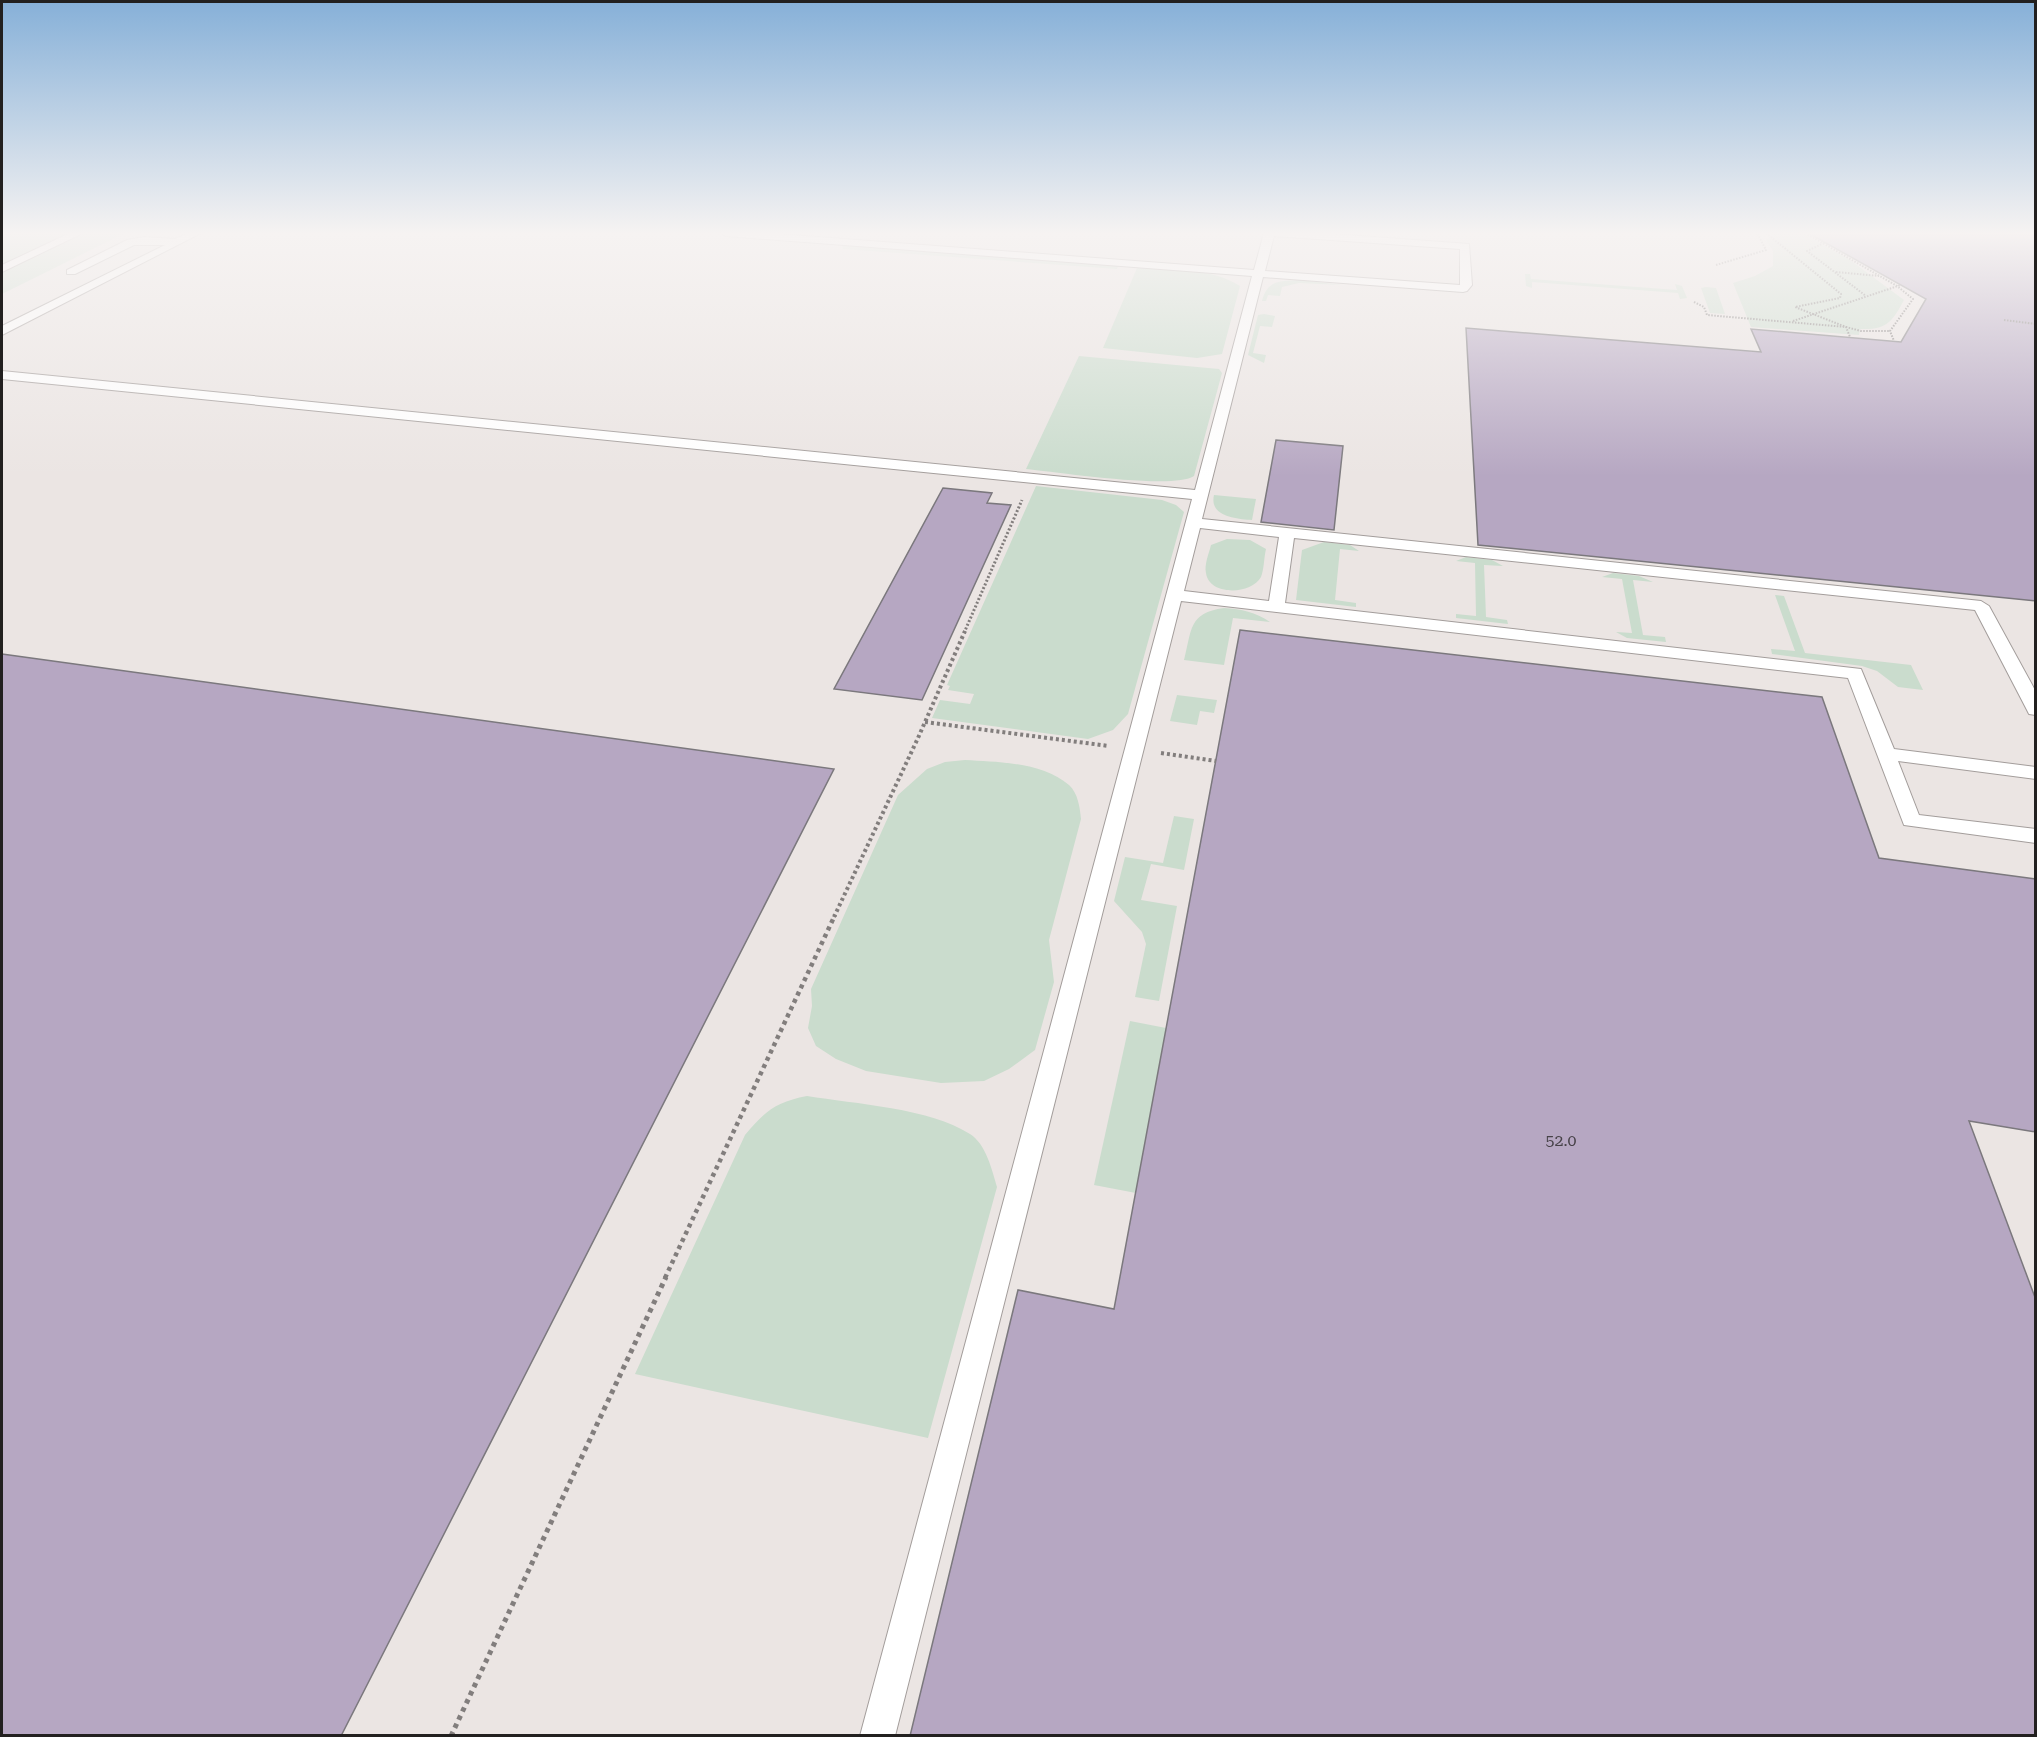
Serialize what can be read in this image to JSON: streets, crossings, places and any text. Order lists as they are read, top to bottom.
{
  "house_numbers": ["52.0"]
}
